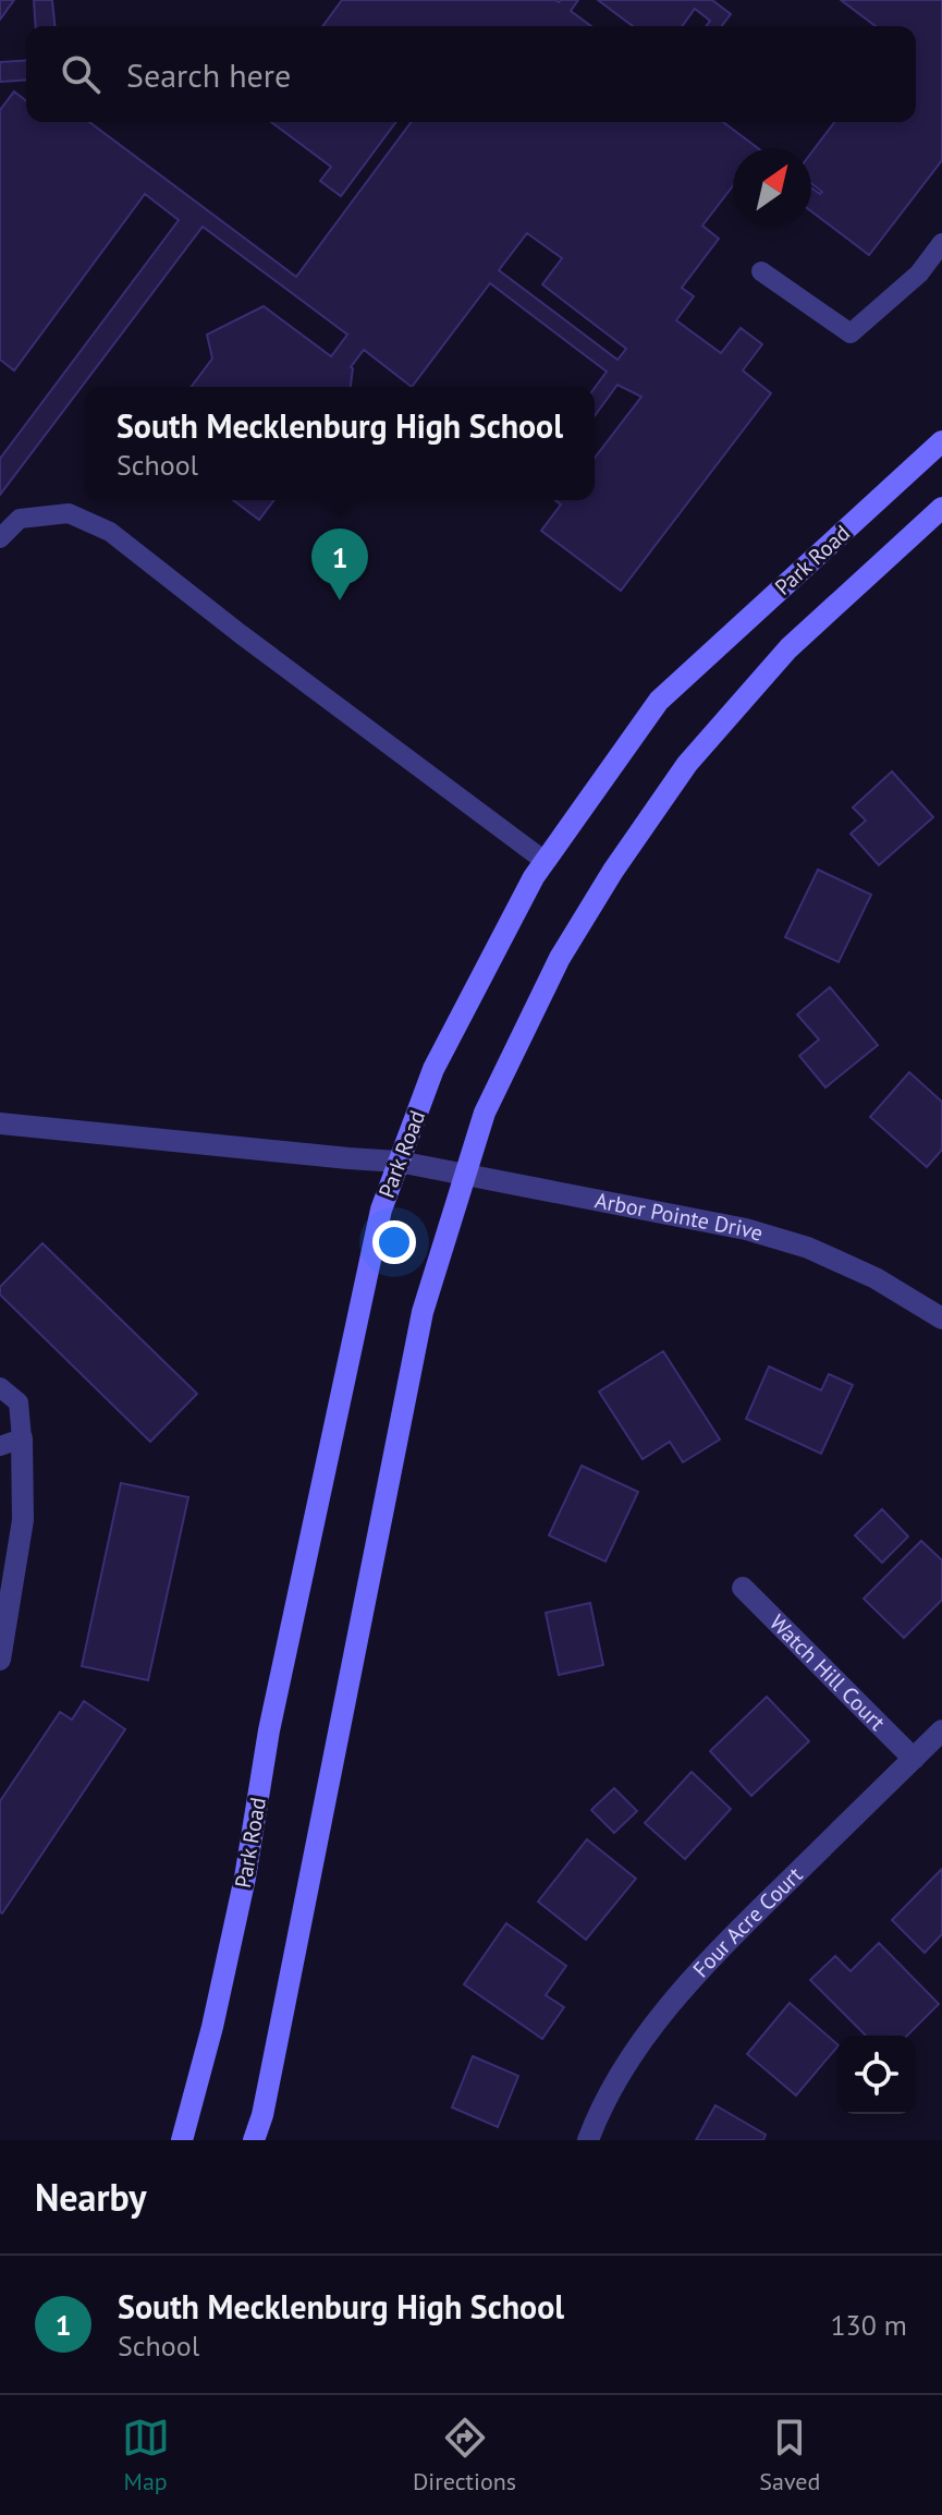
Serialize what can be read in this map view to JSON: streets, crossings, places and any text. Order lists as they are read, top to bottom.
{
  "streets": {
    "main road": ["Park Road"],
    "street": ["Arbor Pointe Drive", "Watch Hill Court", "Four Acre Court"]
  },
  "crossings": [
    ["Park Road", "Arbor Pointe Drive"],
    ["Watch Hill Court", "Four Acre Court"]
  ],
  "north": "top right",
  "page": {
    "search": "Search here",
    "popup": ["South Mecklenburg High School", "School"],
    "pins": "1",
    "heading": "Nearby",
    "list": [
      {
        "mark": "1",
        "name": "South Mecklenburg High School",
        "note": "School",
        "value": "130 m"
      }
    ],
    "nav": ["Map", "Directions", "Saved"]
  }
}
